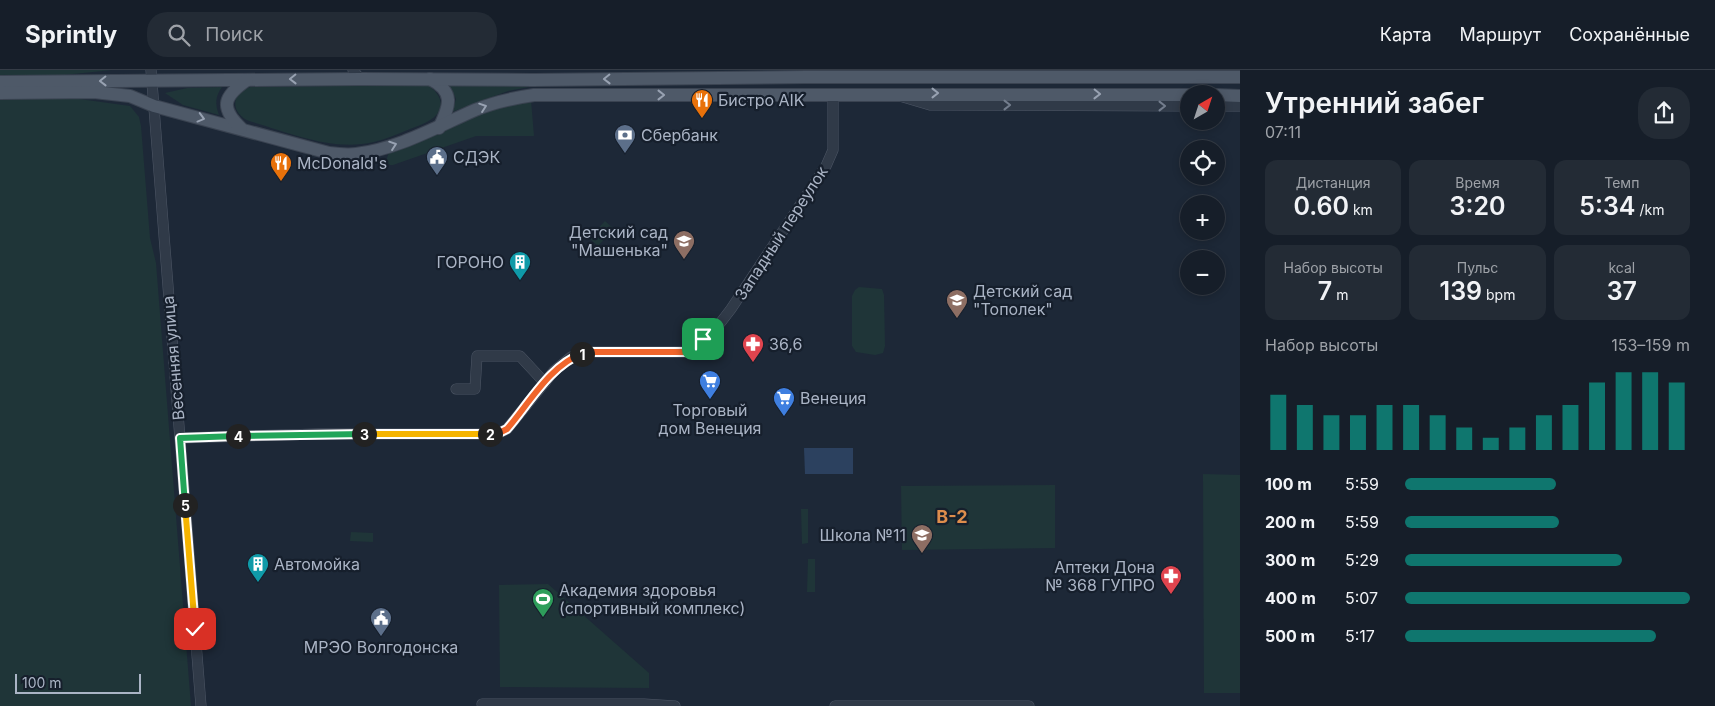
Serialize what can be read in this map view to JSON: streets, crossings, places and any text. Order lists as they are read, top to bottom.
{
  "streets": {
    "street": ["Западный переулок", "Весенняя улица"]
  },
  "crossings": [
    ["Западный переулок", "Весенняя улица"]
  ],
  "districts": ["В-2"],
  "places": {
    "restaurant": ["Бистро AIK", "McDonald's"],
    "bank": ["Сбербанк"],
    "public building": ["СДЭК", "МРЭО Волгодонска"],
    "school or university": ["Детский сад \"Машенька\"", "Детский сад \"Тополек\"", "Школа №11"],
    "building": ["ГОРОНО", "Автомойка"],
    "pharmacy": ["36,6", "Аптеки Дона № 368 ГУПРО"],
    "supermarket": ["Торговый дом Венеция", "Венеция"],
    "sports": ["Академия здоровья (спортивный комплекс)"]
  },
  "scale_bar": "100 m",
  "north": "top right",
  "page": {
    "header": "Sprintly",
    "search": "Поиск",
    "nav": ["Карта", "Маршрут", "Сохранённые"],
    "heading": ["Утренний забег", "07:11"],
    "map_buttons": ["+", "−"],
    "stats": [
      ["Дистанция", "0.60 km"],
      ["Время", "3:20"],
      ["Темп", "5:34 /km"],
      ["Набор высоты", "7 m"],
      ["Пульс", "139 bpm"],
      ["kcal", "37"]
    ],
    "chart": ["Набор высоты", "153–159 m"],
    "pins": [
      "1",
      "2",
      "3",
      "4",
      "5"
    ],
    "list": [
      {
        "name": "100 m",
        "note": "5:59"
      },
      {
        "name": "200 m",
        "note": "5:59"
      },
      {
        "name": "300 m",
        "note": "5:29"
      },
      {
        "name": "400 m",
        "note": "5:07"
      },
      {
        "name": "500 m",
        "note": "5:17"
      }
    ],
    "scale": "100 m"
  }
}
